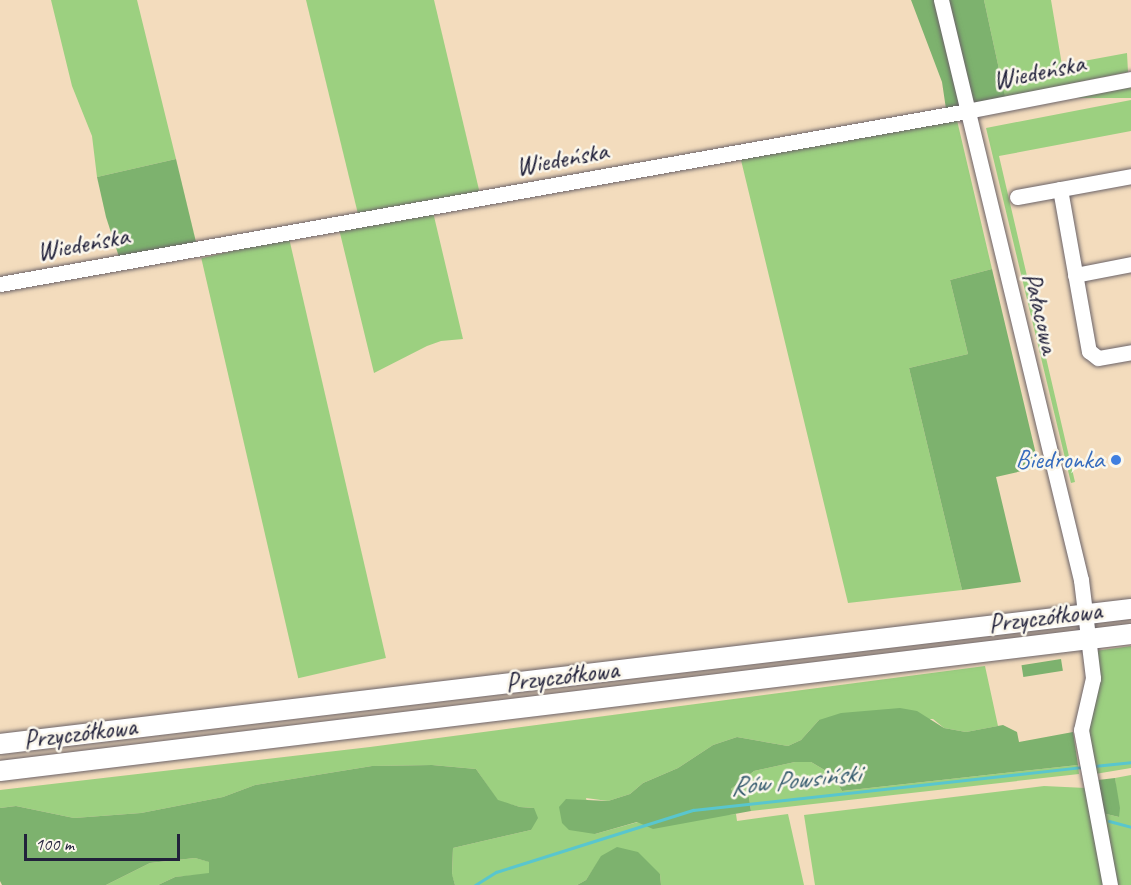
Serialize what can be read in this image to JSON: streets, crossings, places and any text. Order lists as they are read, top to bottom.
{
  "streets": {
    "main road": ["Przyczółkowa"],
    "street": ["Wiedeńska", "Pałacowa"]
  },
  "crossings": [
    ["Wiedeńska", "Pałacowa"],
    ["Pałacowa", "Przyczółkowa"]
  ],
  "water": ["Rów Powsiński"],
  "places": ["Biedronka"],
  "scale_bar": "100 m"
}
